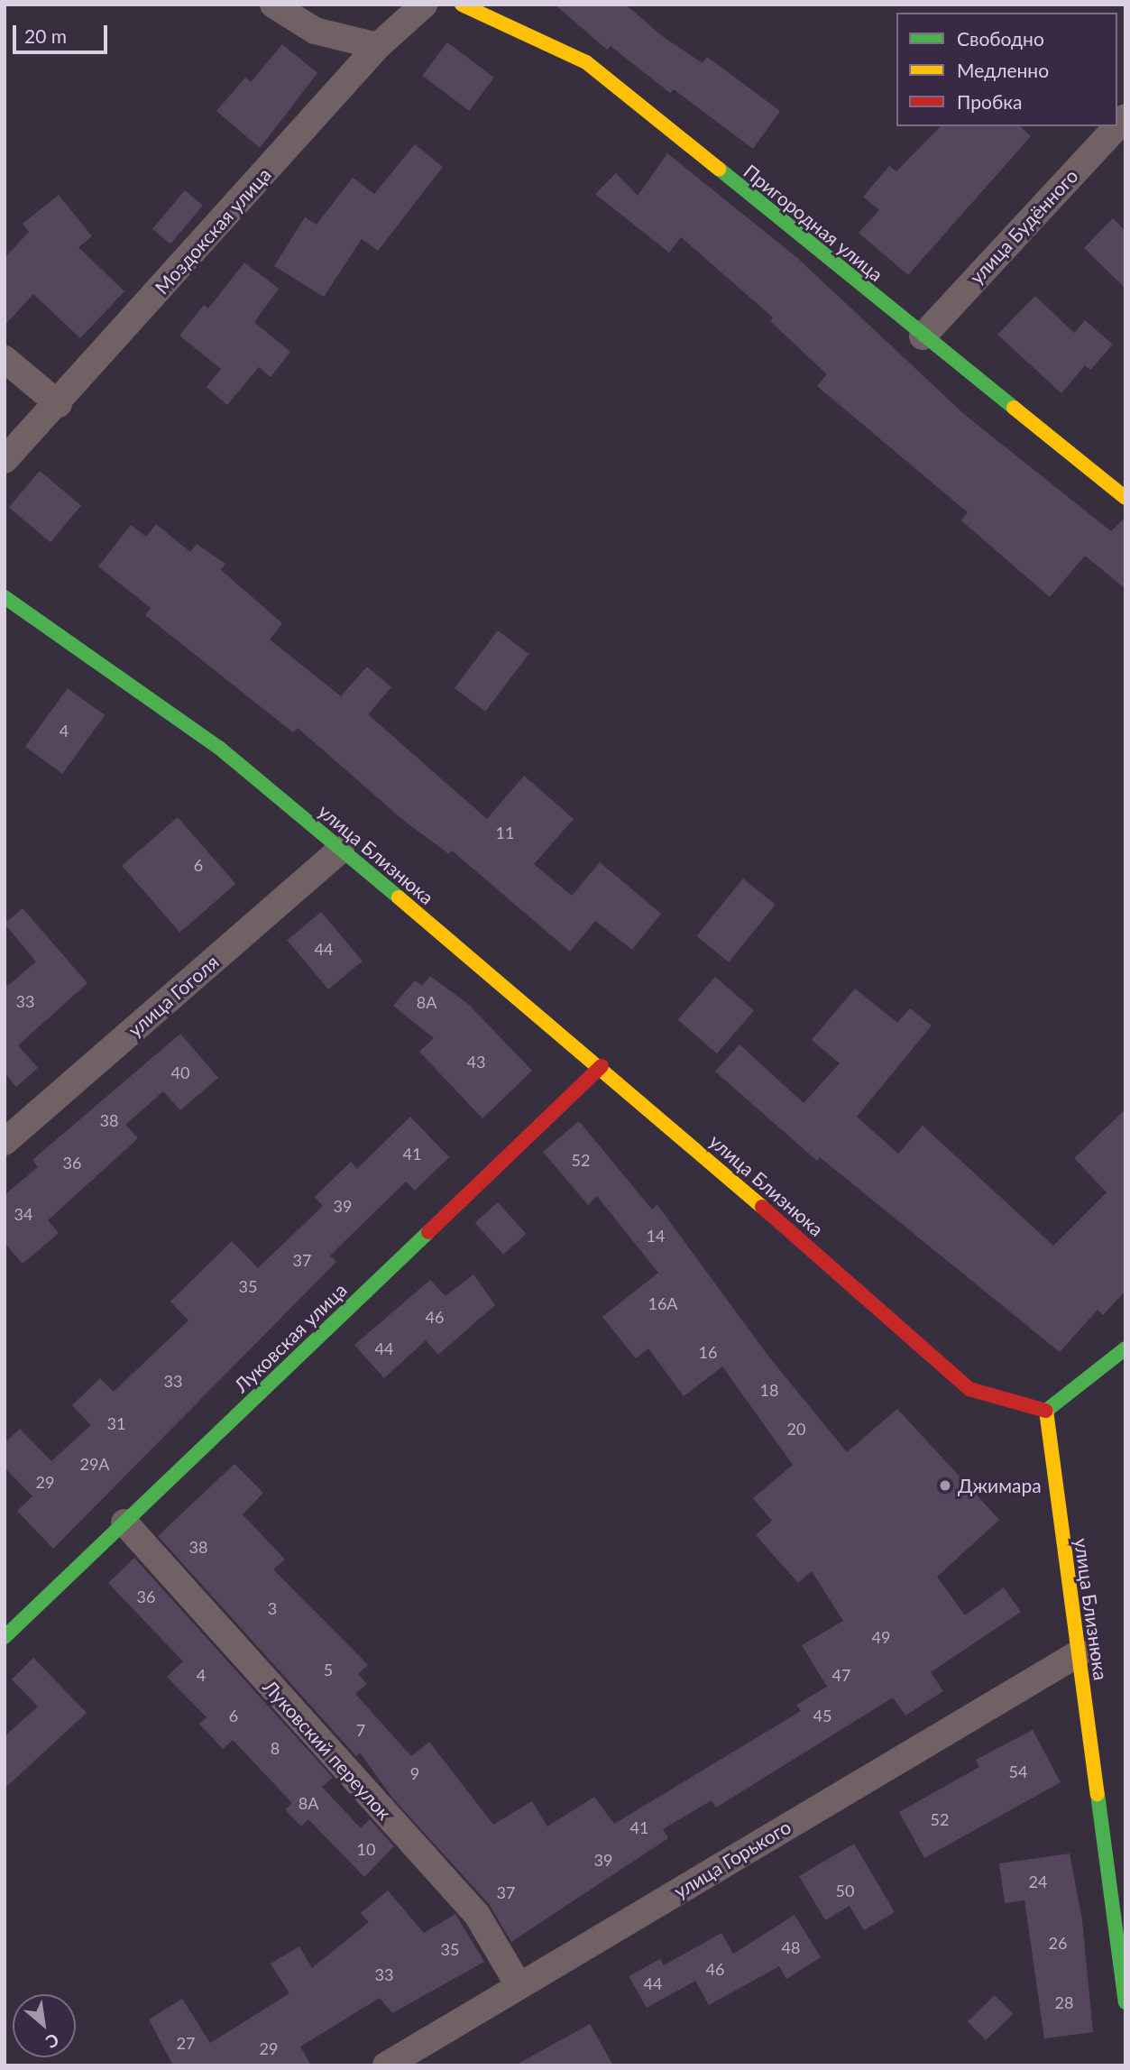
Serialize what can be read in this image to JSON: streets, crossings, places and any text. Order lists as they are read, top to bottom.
{
  "streets": {
    "street": [
      "Пригородная улица",
      "улица Будённого",
      "Моздокская улица",
      "улица Близнюка",
      "улица Гоголя",
      "Луковская улица",
      "Луковский переулок",
      "улица Горького"
    ]
  },
  "crossings": [
    ["Пригородная улица", "улица Будённого"],
    ["улица Близнюка", "улица Гоголя"],
    ["улица Близнюка", "Луковская улица"],
    ["улица Близнюка", "улица Горького"],
    ["Луковская улица", "Луковский переулок"],
    ["Луковский переулок", "улица Горького"]
  ],
  "places": ["Джимара"],
  "house_numbers": [
    "4",
    "11",
    "6",
    "44",
    "33",
    "8А",
    "43",
    "40",
    "38",
    "41",
    "52",
    "36",
    "39",
    "34",
    "14",
    "37",
    "35",
    "16А",
    "46",
    "44",
    "16",
    "33",
    "18",
    "31",
    "20",
    "29А",
    "29",
    "38",
    "36",
    "3",
    "49",
    "5",
    "4",
    "47",
    "6",
    "45",
    "7",
    "8",
    "54",
    "9",
    "8А",
    "52",
    "41",
    "10",
    "39",
    "24",
    "50",
    "37",
    "26",
    "48",
    "35",
    "46",
    "33",
    "44",
    "28",
    "27",
    "29"
  ],
  "legend": ["Свободно", "Медленно", "Пробка"],
  "scale_bar": "20 m",
  "north": "bottom right"
}
